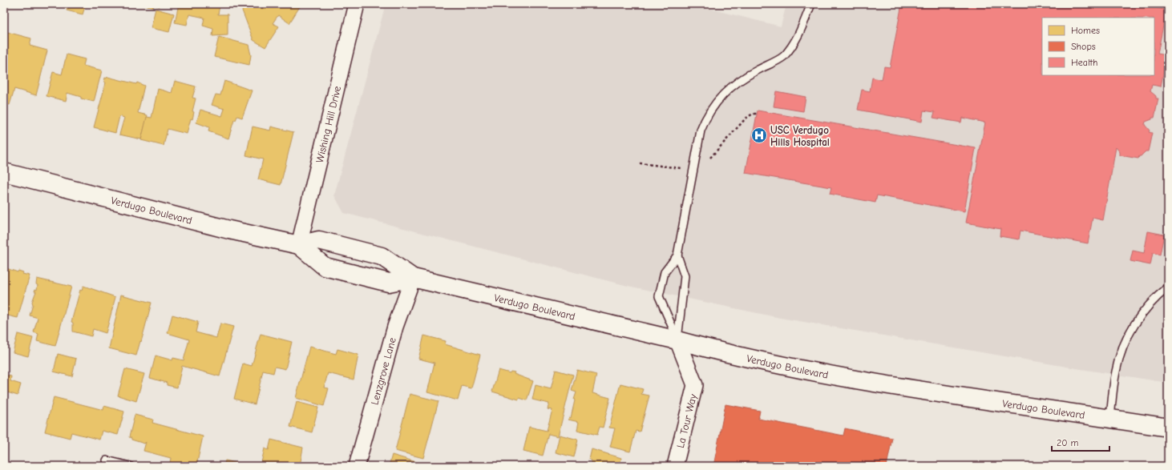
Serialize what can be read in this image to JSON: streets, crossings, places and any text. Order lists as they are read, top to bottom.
{
  "streets": {
    "main road": ["Verdugo Boulevard"],
    "street": ["Wishing Hill Drive", "Lenzgrove Lane", "La Tour Way"]
  },
  "crossings": [
    ["Wishing Hill Drive", "Verdugo Boulevard"],
    ["Verdugo Boulevard", "Lenzgrove Lane"],
    ["Verdugo Boulevard", "La Tour Way"]
  ],
  "places": {
    "hospital": ["USC Verdugo Hills Hospital"]
  },
  "legend": ["Homes", "Shops", "Health"],
  "scale_bar": "20 m"
}
